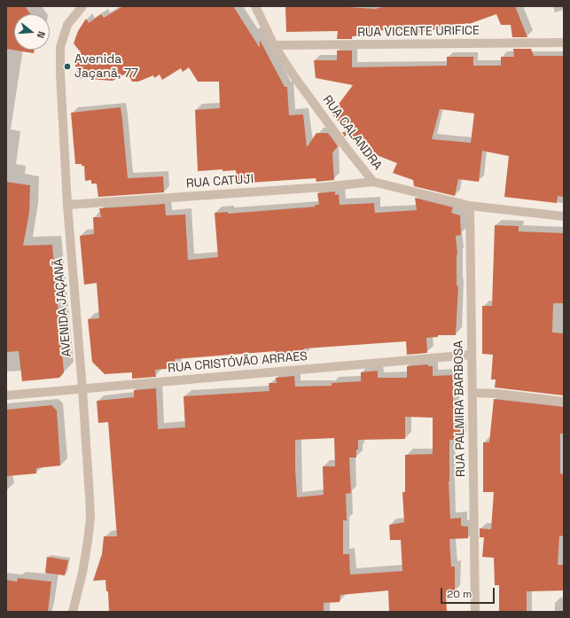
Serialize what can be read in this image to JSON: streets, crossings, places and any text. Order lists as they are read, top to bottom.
{
  "streets": {
    "street": [
      "RUA VICENTE URIFICE",
      "RUA CALANDRA",
      "RUA CATUJI",
      "AVENIDA JAÇANÃ",
      "RUA CRISTÓVÃO ARRAES",
      "RUA PALMIRA BARBOSA"
    ]
  },
  "crossings": [
    ["RUA VICENTE URIFICE", "RUA CALANDRA"],
    ["RUA CALANDRA", "RUA CATUJI"],
    ["RUA CALANDRA", "RUA PALMIRA BARBOSA"],
    ["RUA CATUJI", "AVENIDA JAÇANÃ"],
    ["AVENIDA JAÇANÃ", "RUA CRISTÓVÃO ARRAES"],
    ["RUA CRISTÓVÃO ARRAES", "RUA PALMIRA BARBOSA"]
  ],
  "places": ["Avenida Jaçanã, 77"],
  "scale_bar": "20 m",
  "north": "right"
}
